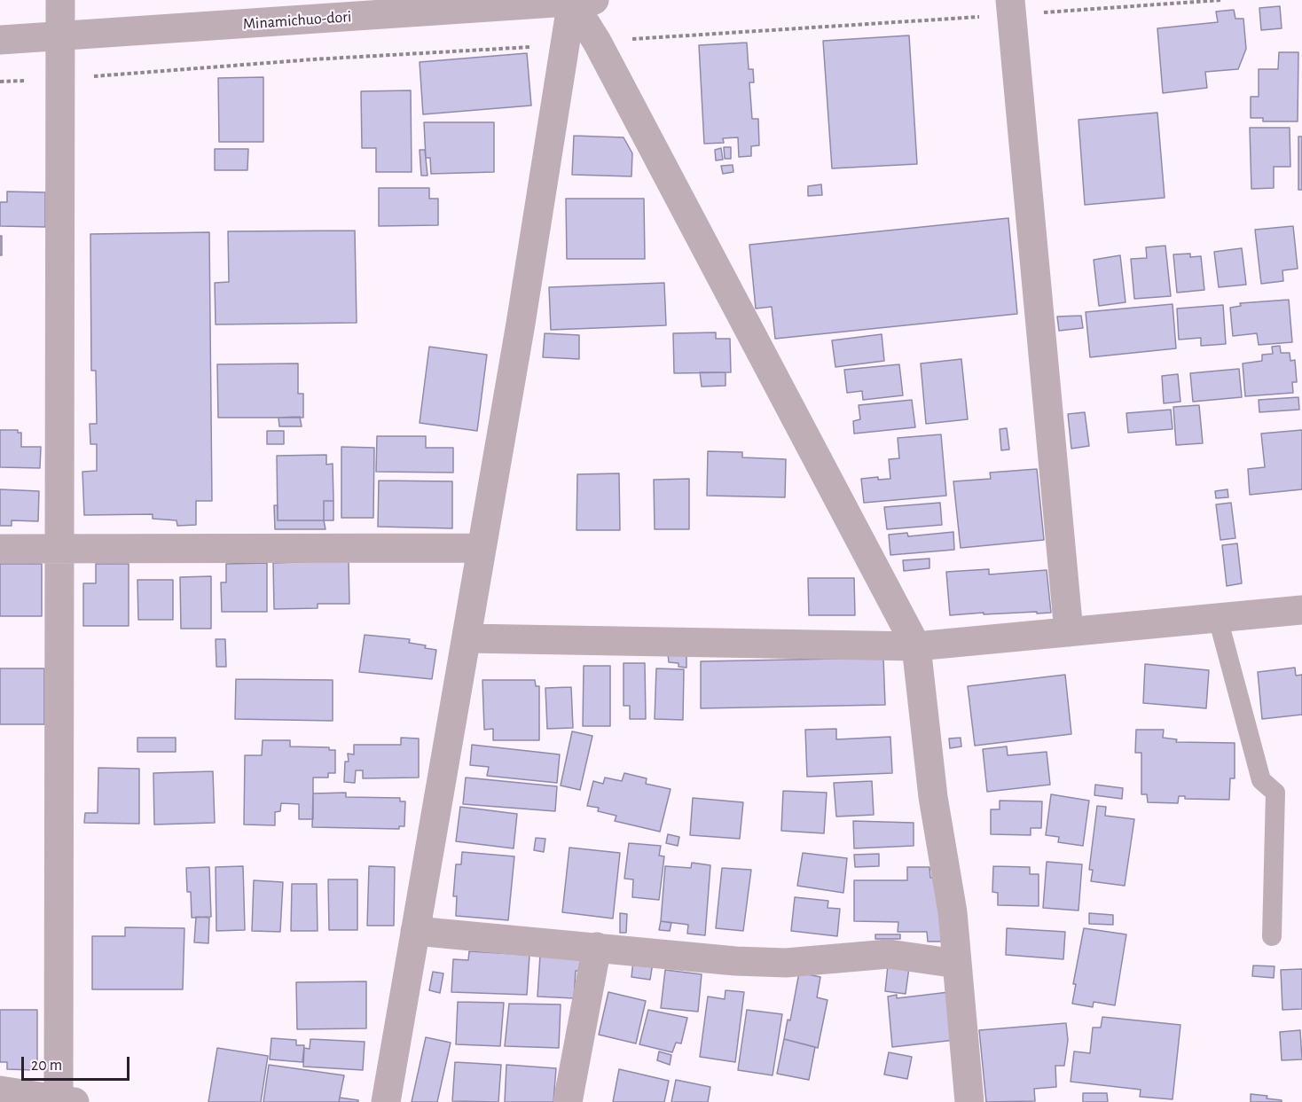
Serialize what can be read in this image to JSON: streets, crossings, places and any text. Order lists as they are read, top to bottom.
{
  "streets": {
    "street": ["Minamichuo-dori"]
  },
  "scale_bar": "20 m"
}
